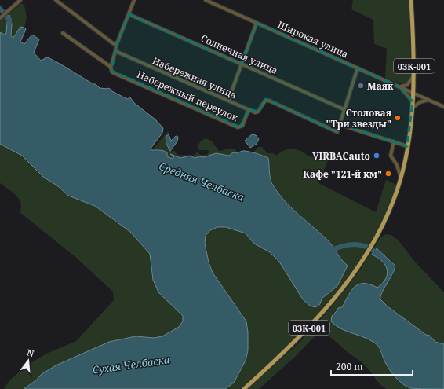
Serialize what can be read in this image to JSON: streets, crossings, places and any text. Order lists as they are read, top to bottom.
{
  "streets": {
    "main road": ["03К-001"],
    "street": [
      "Широкая улица",
      "Солнечная улица",
      "Набережная улица",
      "Набережный переулок"
    ]
  },
  "crossings": [
    ["Широкая улица", "03К-001"],
    ["Набережная улица", "Набережный переулок"]
  ],
  "water": ["Средняя Челбаска", "Сухая Челбаска"],
  "places": [
    "Маяк",
    "Столовая \"Три звезды\"",
    "VIRBACauto",
    "Кафе \"121-й км\""
  ],
  "scale_bar": "200 m",
  "north": "top"
}
